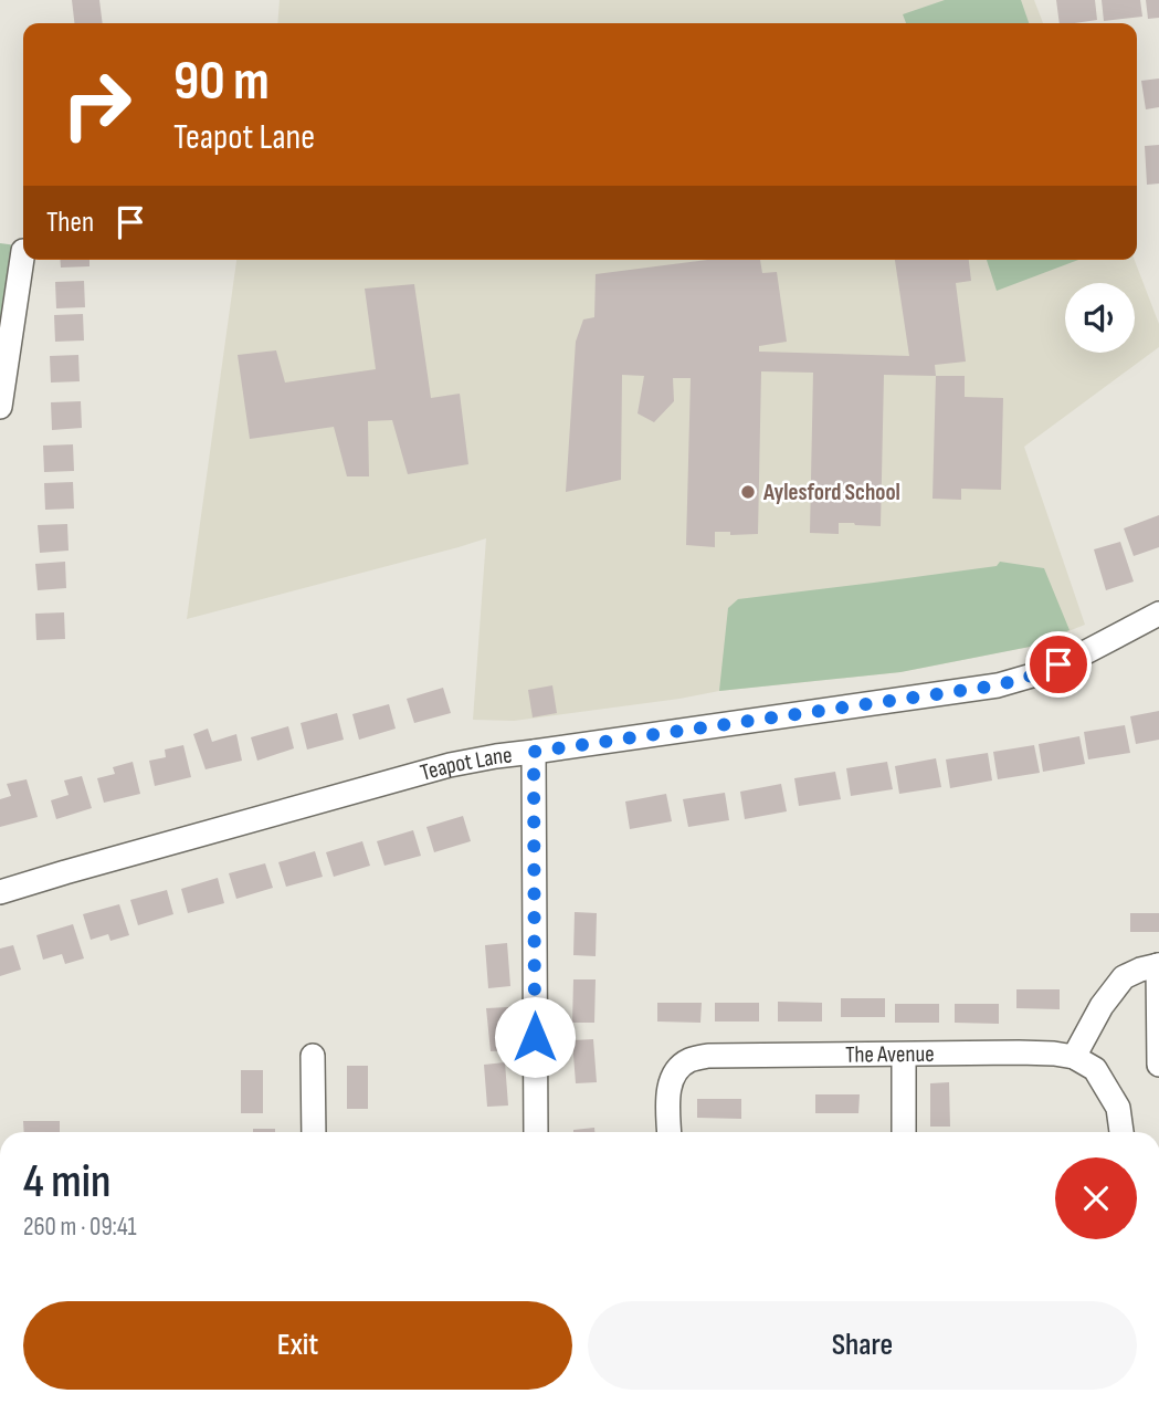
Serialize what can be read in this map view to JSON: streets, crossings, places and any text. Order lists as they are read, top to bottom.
{
  "streets": {
    "street": ["Teapot Lane", "The Avenue"]
  },
  "places": ["Aylesford School"],
  "page": {
    "turn": ["90 m", "Teapot Lane"],
    "then": "Then",
    "heading": ["4 min", "260 m · 09:41"],
    "buttons": ["Exit", "Share"]
  }
}
